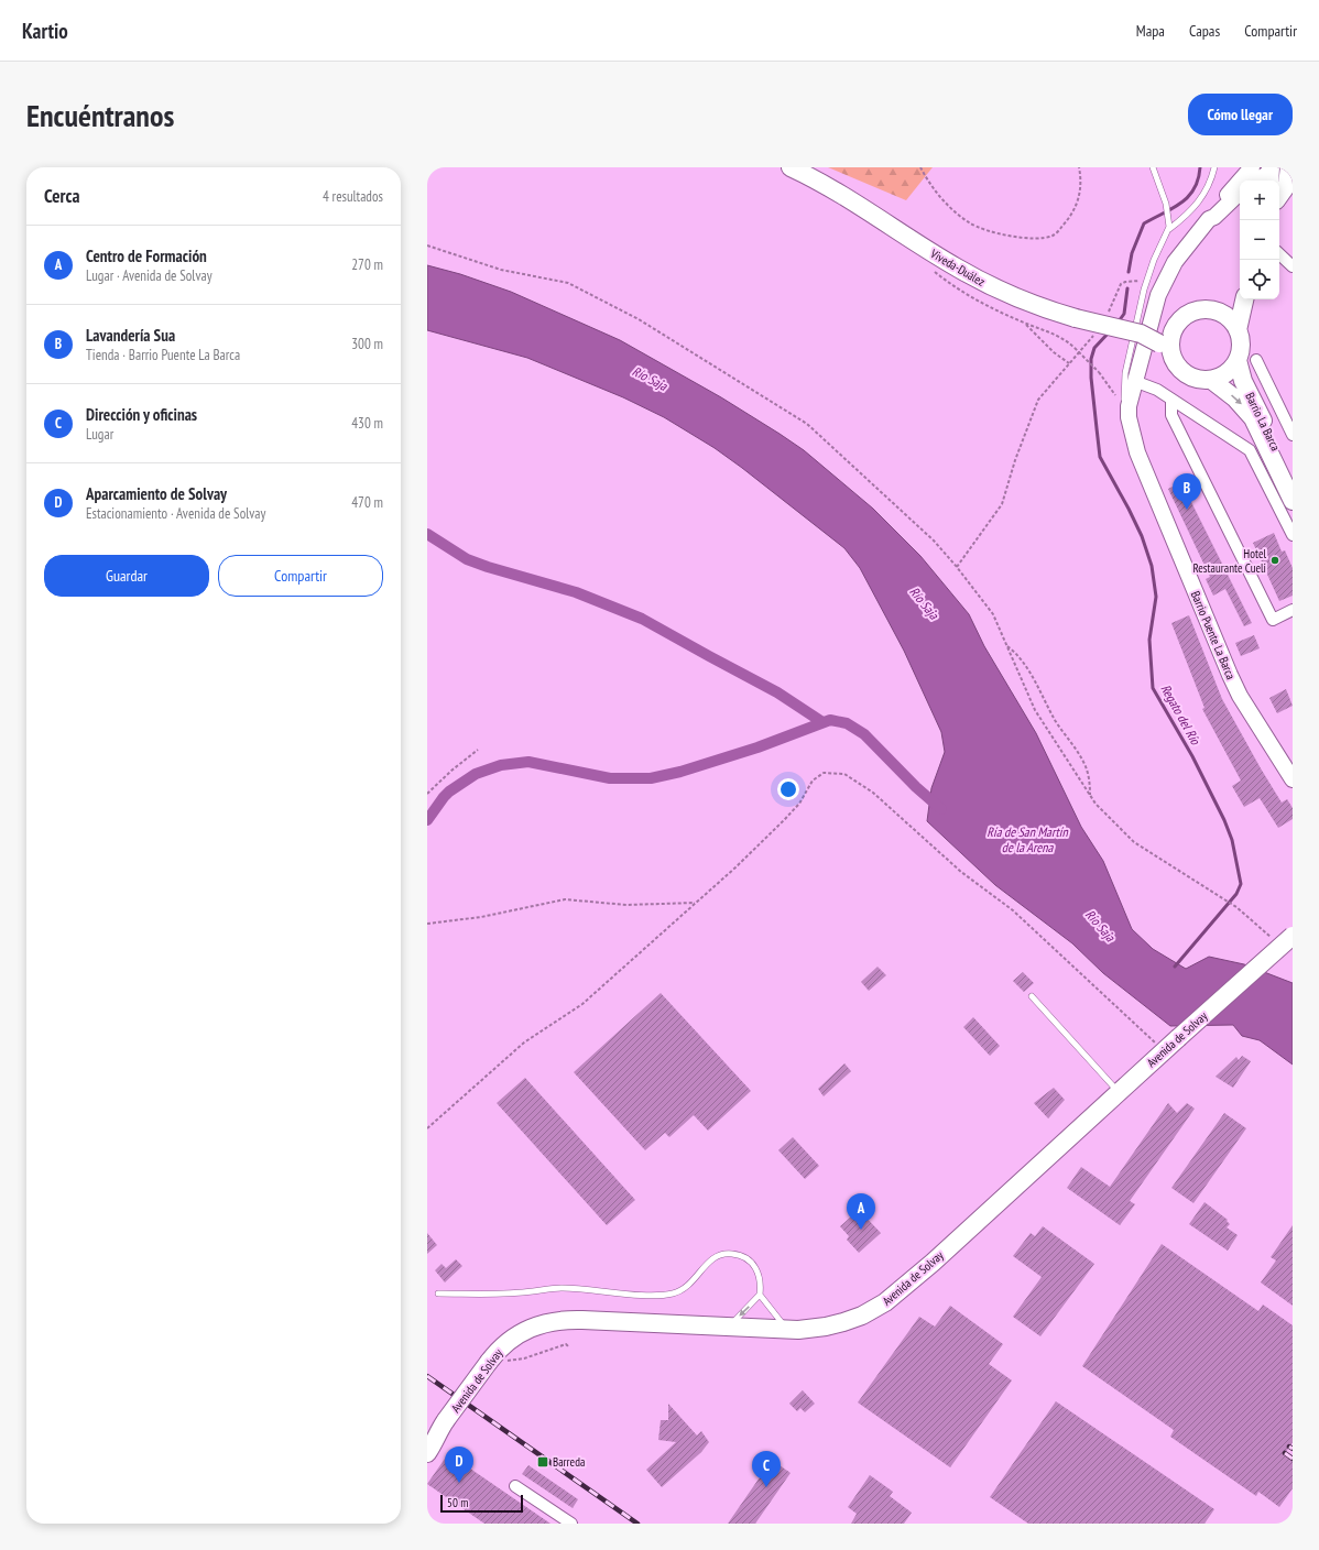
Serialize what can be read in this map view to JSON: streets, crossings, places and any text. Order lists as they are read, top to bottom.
{
  "streets": {
    "main road": ["Viveda-Duález", "Barrio La Barca", "Avenida de Solvay"],
    "street": ["Barrio Puente La Barca"]
  },
  "crossings": [
    ["Viveda-Duález", "Barrio La Barca"]
  ],
  "water": ["Río Saja", "Regato del Río", "Ría de San Martín de la Arena"],
  "places": {
    "other": ["Hotel Restaurante Cueli"],
    "transit": ["Barreda"]
  },
  "scale_bar": "50 m",
  "page": {
    "header": "Kartio",
    "nav": ["Mapa", "Capas", "Compartir"],
    "buttons": [
      "Cómo llegar",
      ["Guardar", "Compartir"]
    ],
    "title": "Encuéntranos",
    "heading": ["Cerca", "4 resultados"],
    "map_buttons": ["+", "−"],
    "list": [
      {
        "mark": "A",
        "name": "Centro de Formación",
        "note": "Lugar · Avenida de Solvay",
        "value": "270 m"
      },
      {
        "mark": "B",
        "name": "Lavandería Sua",
        "note": "Tienda · Barrio Puente La Barca",
        "value": "300 m"
      },
      {
        "mark": "C",
        "name": "Dirección y oficinas",
        "note": "Lugar",
        "value": "430 m"
      },
      {
        "mark": "D",
        "name": "Aparcamiento de Solvay",
        "note": "Estacionamiento · Avenida de Solvay",
        "value": "470 m"
      }
    ],
    "pins": [
      "B",
      "A",
      "D",
      "C"
    ],
    "scale": "50 m"
  }
}
